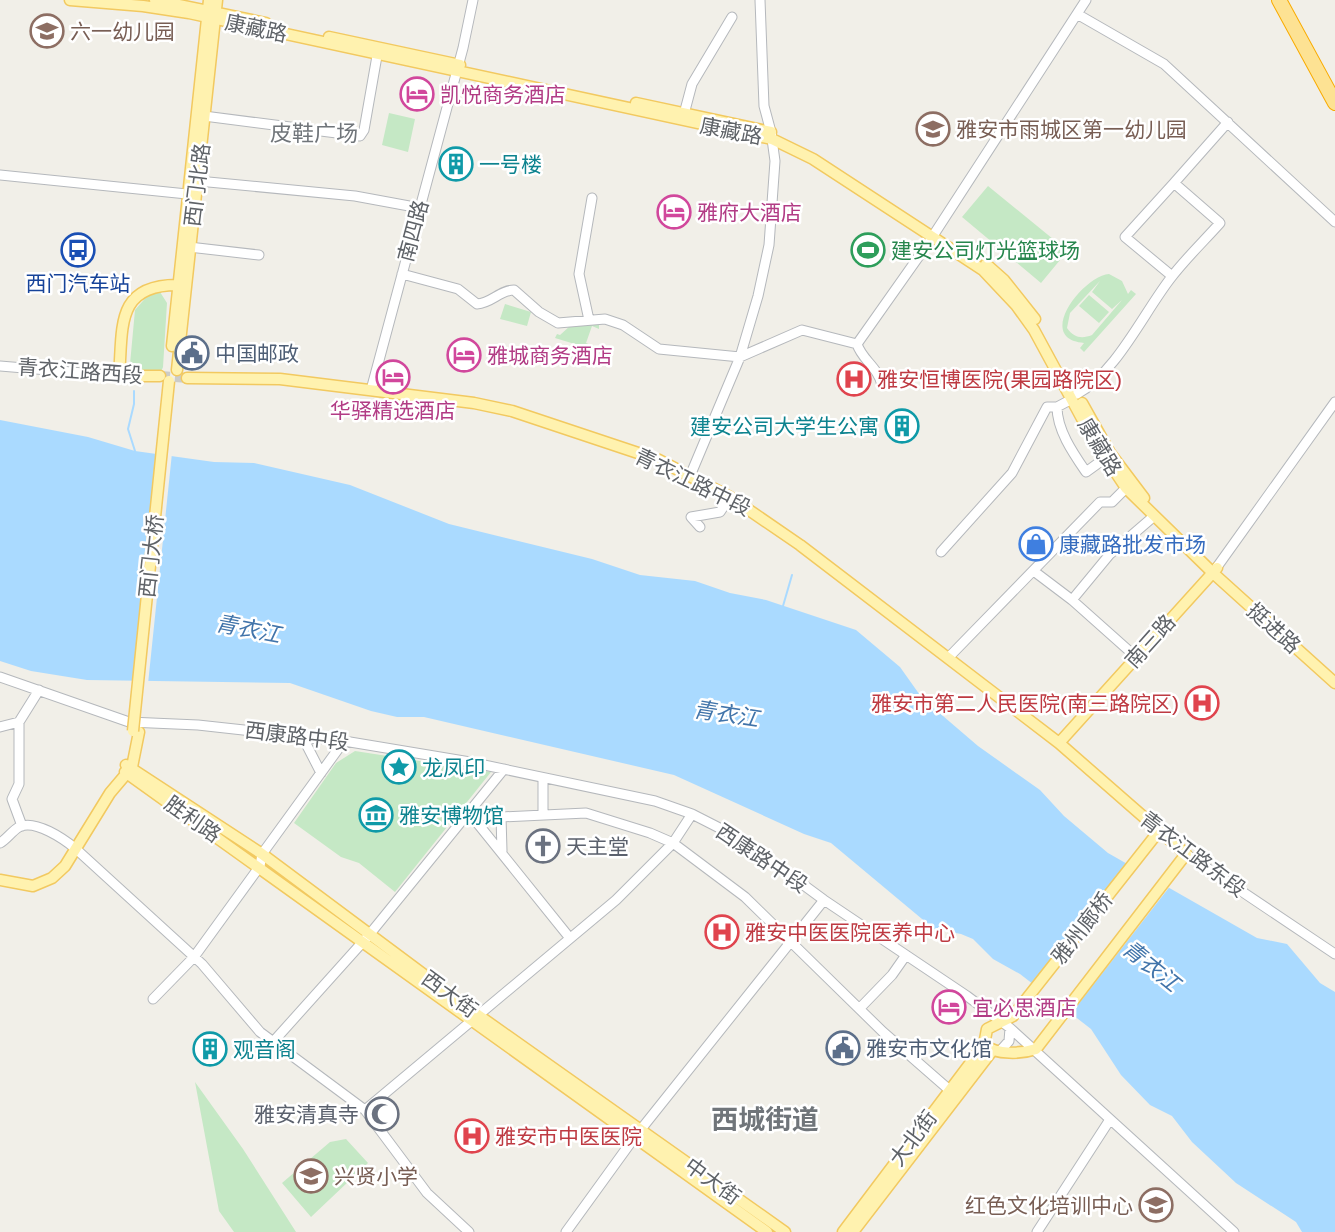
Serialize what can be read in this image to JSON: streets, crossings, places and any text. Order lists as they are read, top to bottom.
{
  "streets": {
    "main road": [
      "康藏路",
      "西门北路",
      "青衣江路西段",
      "青衣江路中段",
      "西门大桥",
      "挺进路",
      "南三路",
      "胜利路",
      "青衣江路东段",
      "雅州廊桥",
      "西大街",
      "大北街",
      "中大街"
    ],
    "street": ["南四路", "西康路中段"]
  },
  "crossings": [
    ["康藏路", "西门北路"],
    ["康藏路", "南四路"],
    ["康藏路", "挺进路"],
    ["康藏路", "南三路"],
    ["南四路", "青衣江路中段"],
    ["青衣江路西段", "西门大桥"],
    ["青衣江路中段", "南三路"],
    ["青衣江路中段", "青衣江路东段"],
    ["西门大桥", "西康路中段"],
    ["西门大桥", "胜利路"],
    ["挺进路", "南三路"],
    ["南三路", "青衣江路东段"],
    ["西康路中段", "雅州廊桥"],
    ["西康路中段", "大北街"],
    ["胜利路", "西大街"],
    ["青衣江路东段", "雅州廊桥"],
    ["雅州廊桥", "大北街"],
    ["西大街", "中大街"]
  ],
  "districts": ["皮鞋广场", "西城街道"],
  "water": ["青衣江"],
  "places": {
    "school or university": [
      "六一幼儿园",
      "雅安市雨城区第一幼儿园",
      "兴贤小学",
      "红色文化培训中心"
    ],
    "hotel": [
      "凯悦商务酒店",
      "雅府大酒店",
      "雅城商务酒店",
      "华驿精选酒店",
      "宜必思酒店"
    ],
    "building": ["一号楼", "建安公司大学生公寓", "观音阁"],
    "bus stop": ["西门汽车站"],
    "sports": ["建安公司灯光篮球场"],
    "public building": ["中国邮政", "雅安市文化馆"],
    "hospital": [
      "雅安恒博医院(果园路院区)",
      "雅安市第二人民医院(南三路院区)",
      "雅安中医医院医养中心",
      "雅安市中医医院"
    ],
    "shop": ["康藏路批发市场"],
    "place": ["龙凤印"],
    "museum": ["雅安博物馆"],
    "church": ["天主堂"],
    "mosque": ["雅安清真寺"]
  }
}
